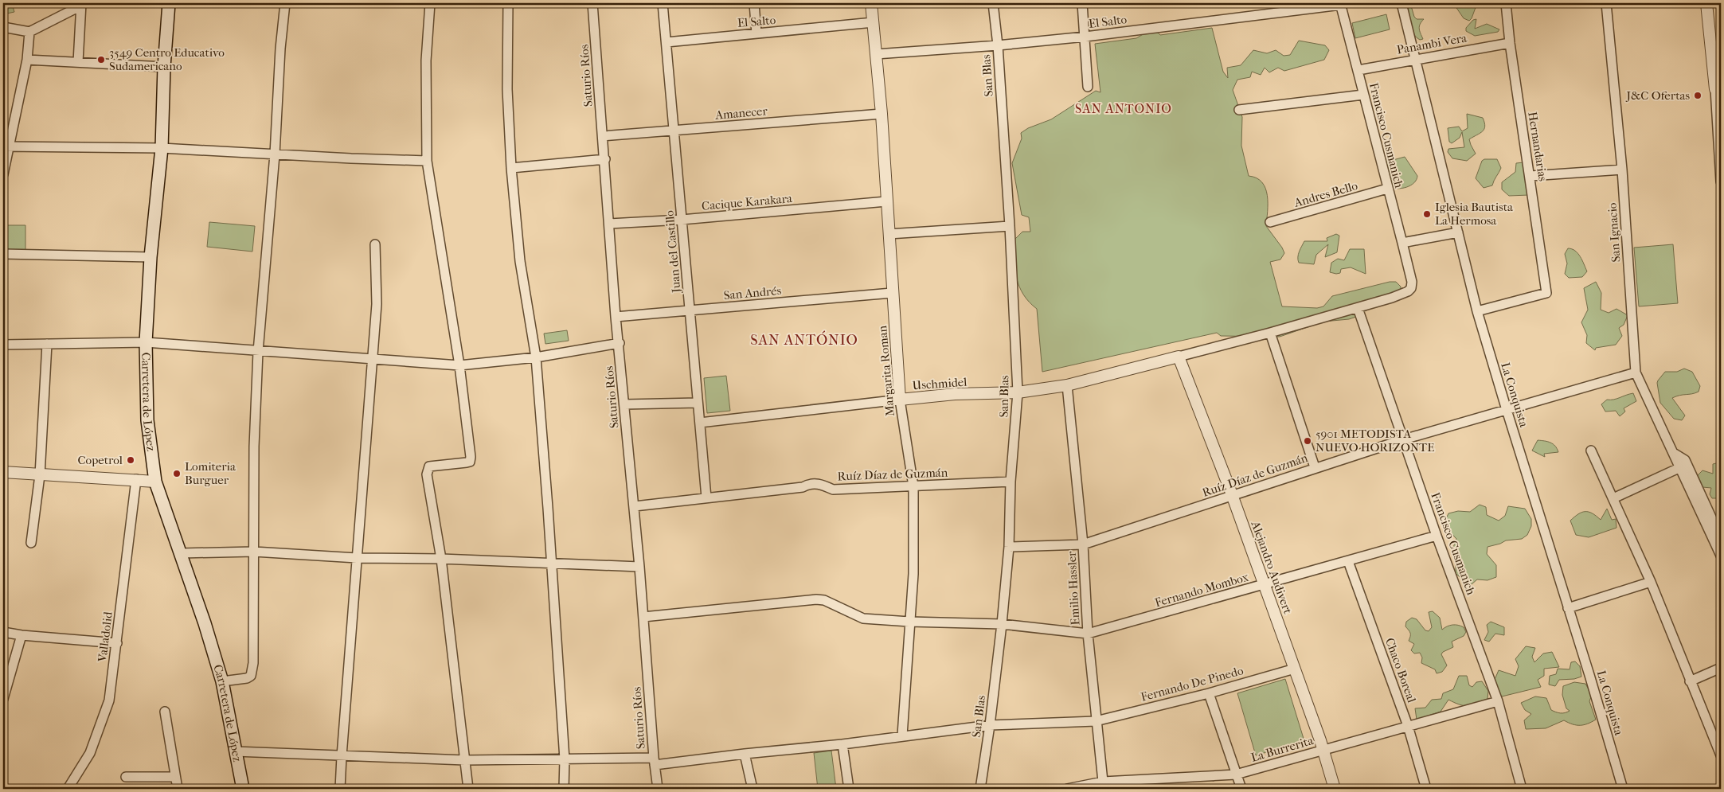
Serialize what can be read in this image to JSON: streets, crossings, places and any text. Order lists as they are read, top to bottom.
{
  "streets": {
    "main road": ["Carretera de López"],
    "street": [
      "El Salto",
      "Panambi Vera",
      "Saturio Ríos",
      "San Blas",
      "Amanecer",
      "Francisco Cusmanich",
      "Hernandarias",
      "Andres Bello",
      "Cacique Karakara",
      "San Ignacio",
      "Juan del Castillo",
      "San Andrés",
      "Margarita Roman",
      "Uschmidel",
      "La Conquista",
      "Ruíz Díaz de Guzmán",
      "Alejandro Audivert",
      "Emilio Hassler",
      "Fernando Mombox",
      "Valladolid",
      "Chaco Boreal",
      "Fernando De Pinedo",
      "La Burrerita"
    ]
  },
  "crossings": [
    ["El Salto", "San Blas"],
    ["El Salto", "Francisco Cusmanich"],
    ["El Salto", "Juan del Castillo"],
    ["El Salto", "Margarita Roman"],
    ["Panambi Vera", "Francisco Cusmanich"],
    ["Panambi Vera", "Hernandarias"],
    ["Panambi Vera", "La Conquista"],
    ["Saturio Ríos", "Amanecer"],
    ["Saturio Ríos", "Cacique Karakara"],
    ["Saturio Ríos", "San Andrés"],
    ["Saturio Ríos", "Ruíz Díaz de Guzmán"],
    ["Saturio Ríos", "Fernando De Pinedo"],
    ["San Blas", "Uschmidel"],
    ["San Blas", "Ruíz Díaz de Guzmán"],
    ["San Blas", "Fernando De Pinedo"],
    ["Amanecer", "Juan del Castillo"],
    ["Amanecer", "Margarita Roman"],
    ["Francisco Cusmanich", "Andres Bello"],
    ["Francisco Cusmanich", "Uschmidel"],
    ["Francisco Cusmanich", "Ruíz Díaz de Guzmán"],
    ["Francisco Cusmanich", "Alejandro Audivert"],
    ["Francisco Cusmanich", "Fernando Mombox"],
    ["Francisco Cusmanich", "La Burrerita"],
    ["Hernandarias", "La Conquista"],
    ["Cacique Karakara", "Juan del Castillo"],
    ["Cacique Karakara", "Margarita Roman"],
    ["San Ignacio", "Ruíz Díaz de Guzmán"],
    ["Juan del Castillo", "San Andrés"],
    ["Juan del Castillo", "Uschmidel"],
    ["Juan del Castillo", "Ruíz Díaz de Guzmán"],
    ["San Andrés", "Margarita Roman"],
    ["Margarita Roman", "Uschmidel"],
    ["Margarita Roman", "Ruíz Díaz de Guzmán"],
    ["Margarita Roman", "Fernando De Pinedo"],
    ["Uschmidel", "Alejandro Audivert"],
    ["Uschmidel", "Emilio Hassler"],
    ["La Conquista", "Ruíz Díaz de Guzmán"],
    ["Carretera de López", "Fernando De Pinedo"],
    ["Ruíz Díaz de Guzmán", "Alejandro Audivert"],
    ["Ruíz Díaz de Guzmán", "Emilio Hassler"],
    ["Alejandro Audivert", "Fernando Mombox"],
    ["Alejandro Audivert", "Fernando De Pinedo"],
    ["Alejandro Audivert", "La Burrerita"],
    ["Emilio Hassler", "Fernando Mombox"],
    ["Emilio Hassler", "Fernando De Pinedo"],
    ["Emilio Hassler", "La Burrerita"],
    ["Fernando Mombox", "Chaco Boreal"],
    ["Chaco Boreal", "La Burrerita"]
  ],
  "districts": ["SAN ANTONIO", "SAN ANTÓNIO"],
  "places": [
    "3549 Centro Educativo Sudamericano",
    "J&C Ofertas",
    "Iglesia Bautista La Hermosa",
    "5901 METODISTA NUEVO HORIZONTE",
    "Copetrol",
    "Lomiteria Burguer"
  ]
}
